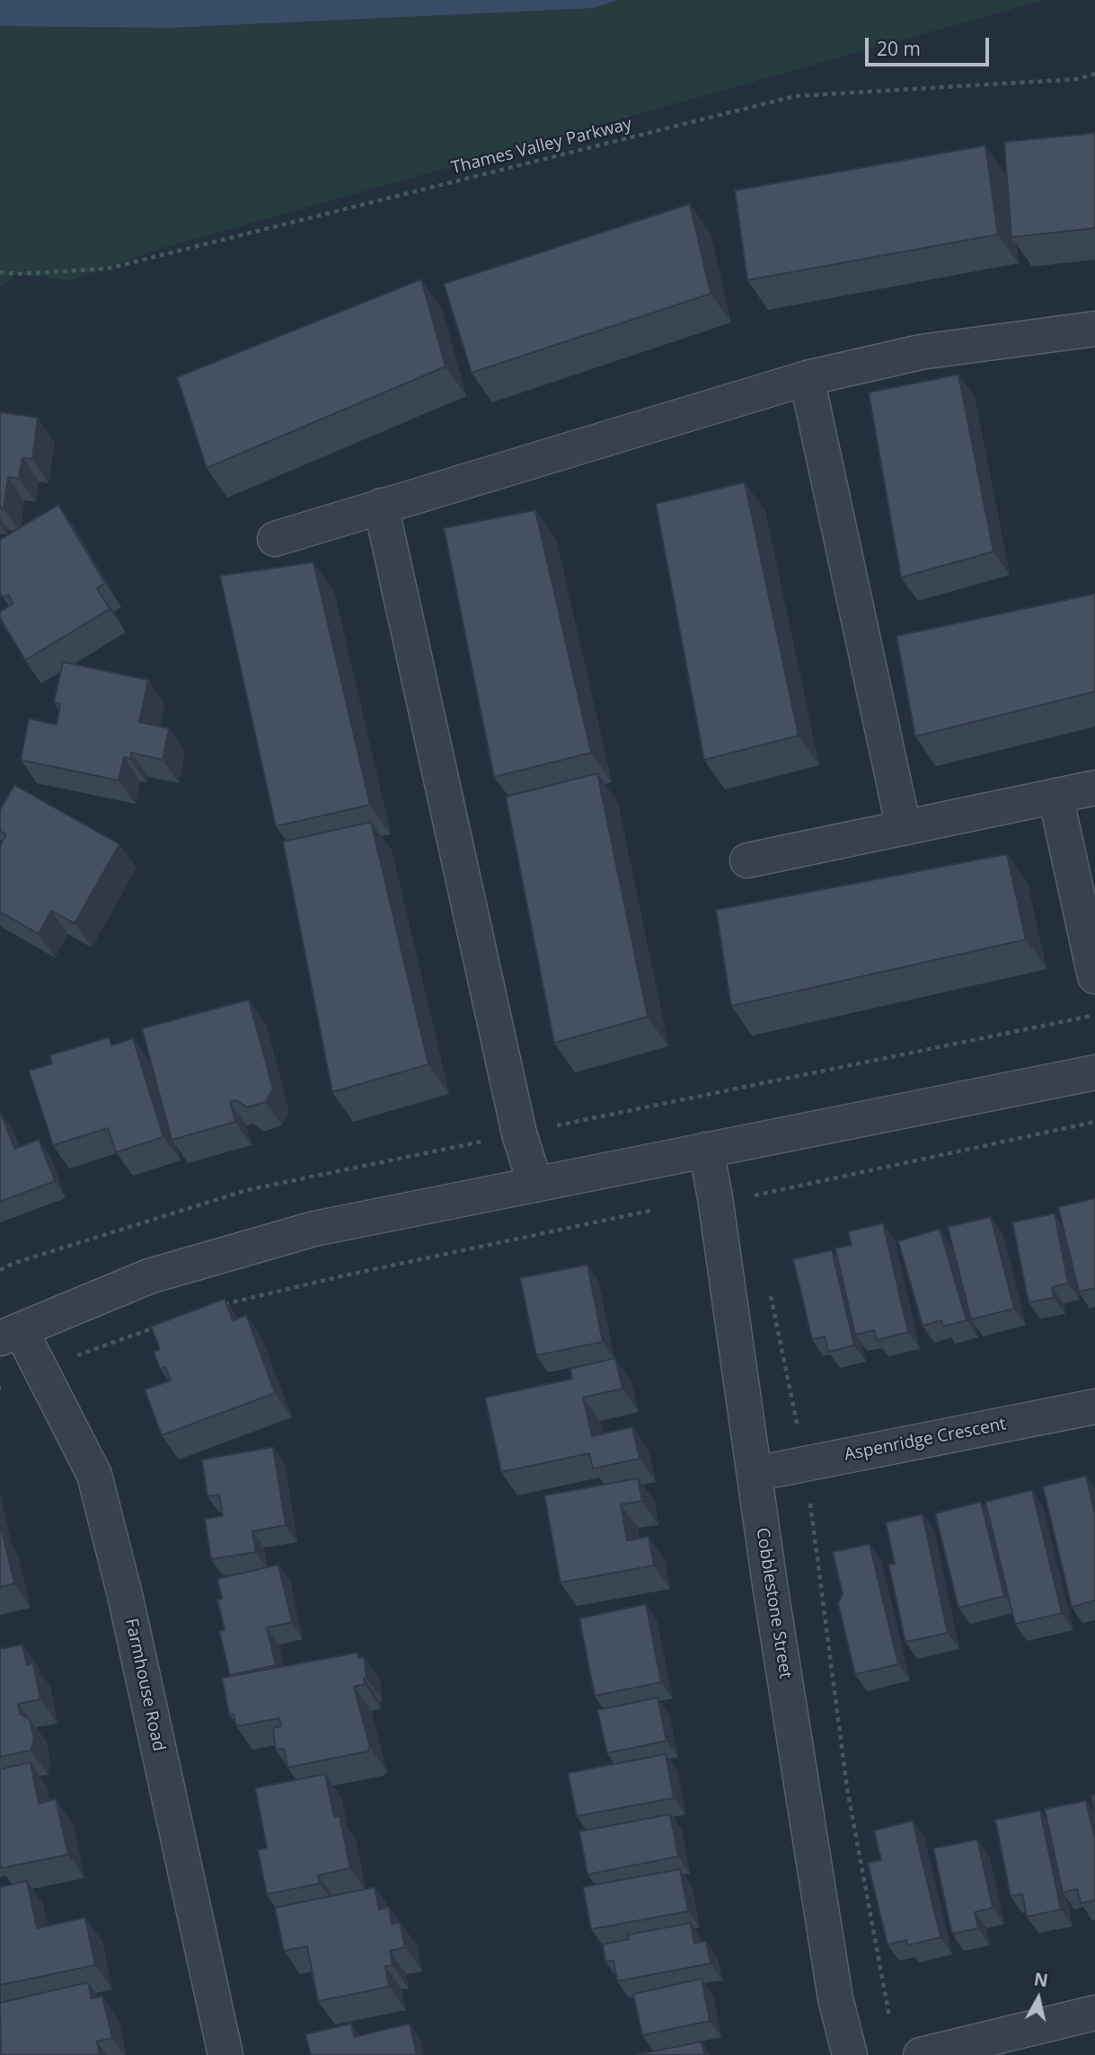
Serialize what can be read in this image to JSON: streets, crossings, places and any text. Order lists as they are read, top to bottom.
{
  "streets": {
    "street": ["Aspenridge Crescent", "Cobblestone Street", "Farmhouse Road"],
    "path": ["Thames Valley Parkway"]
  },
  "crossings": [
    ["Aspenridge Crescent", "Cobblestone Street"]
  ],
  "scale_bar": "20 m",
  "north": "top"
}
